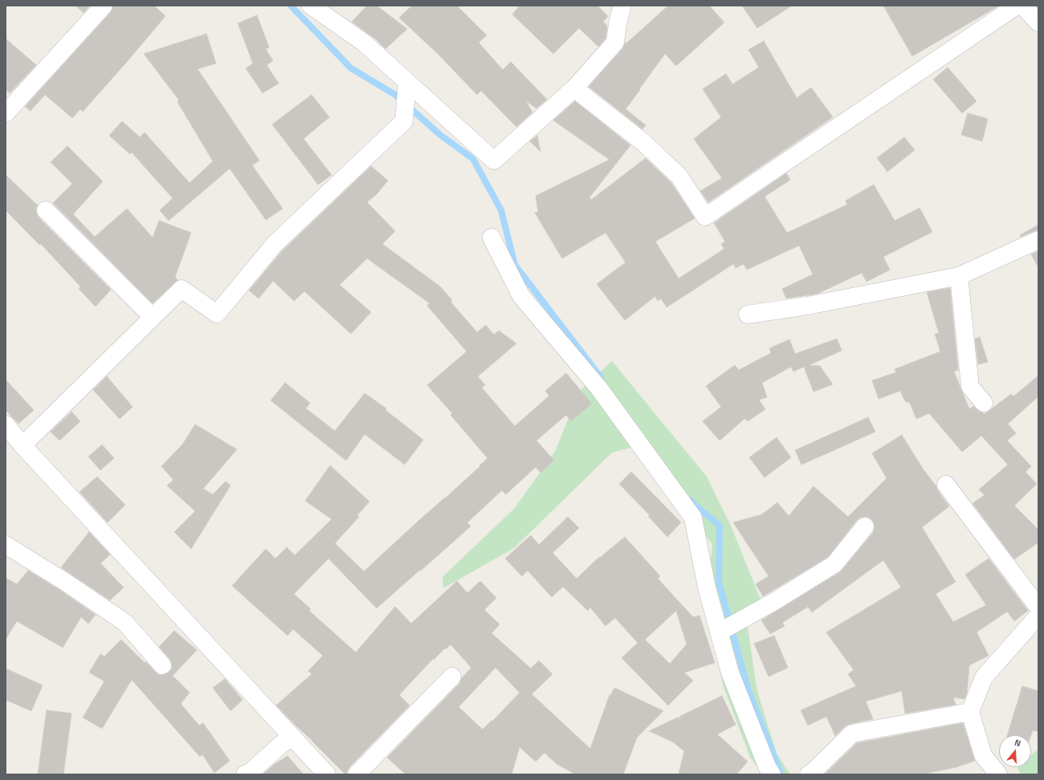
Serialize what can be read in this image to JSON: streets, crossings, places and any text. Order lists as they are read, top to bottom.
{
  "north": "top"
}
